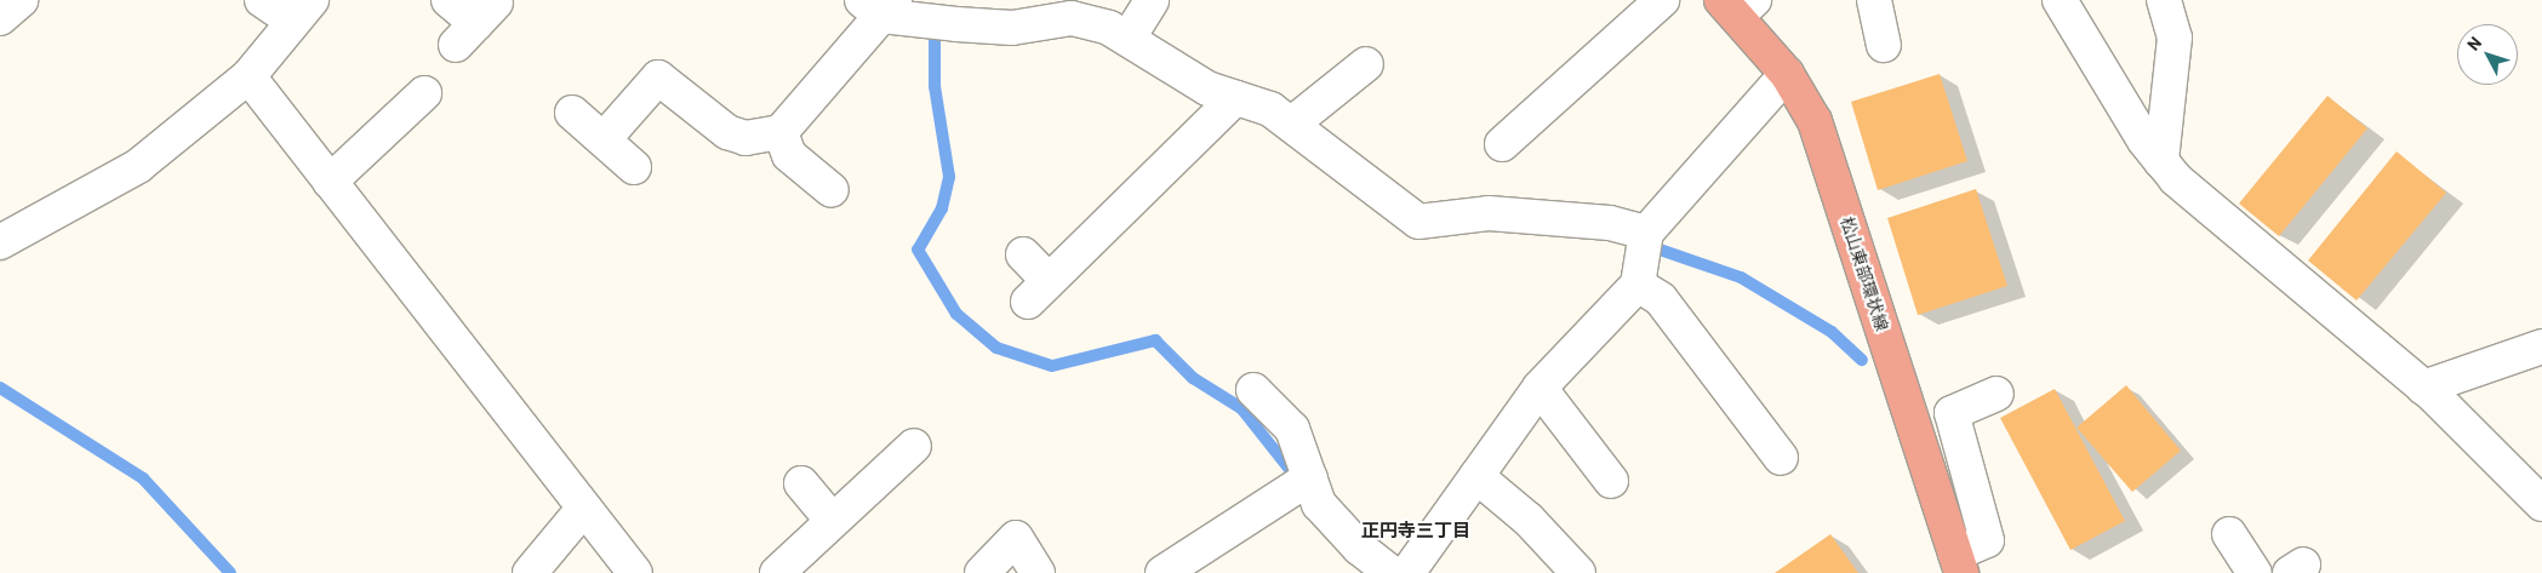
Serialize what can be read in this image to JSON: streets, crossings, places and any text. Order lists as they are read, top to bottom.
{
  "streets": {
    "main road": ["松山東部環状線"]
  },
  "districts": ["正円寺三丁目"],
  "north": "top left"
}
